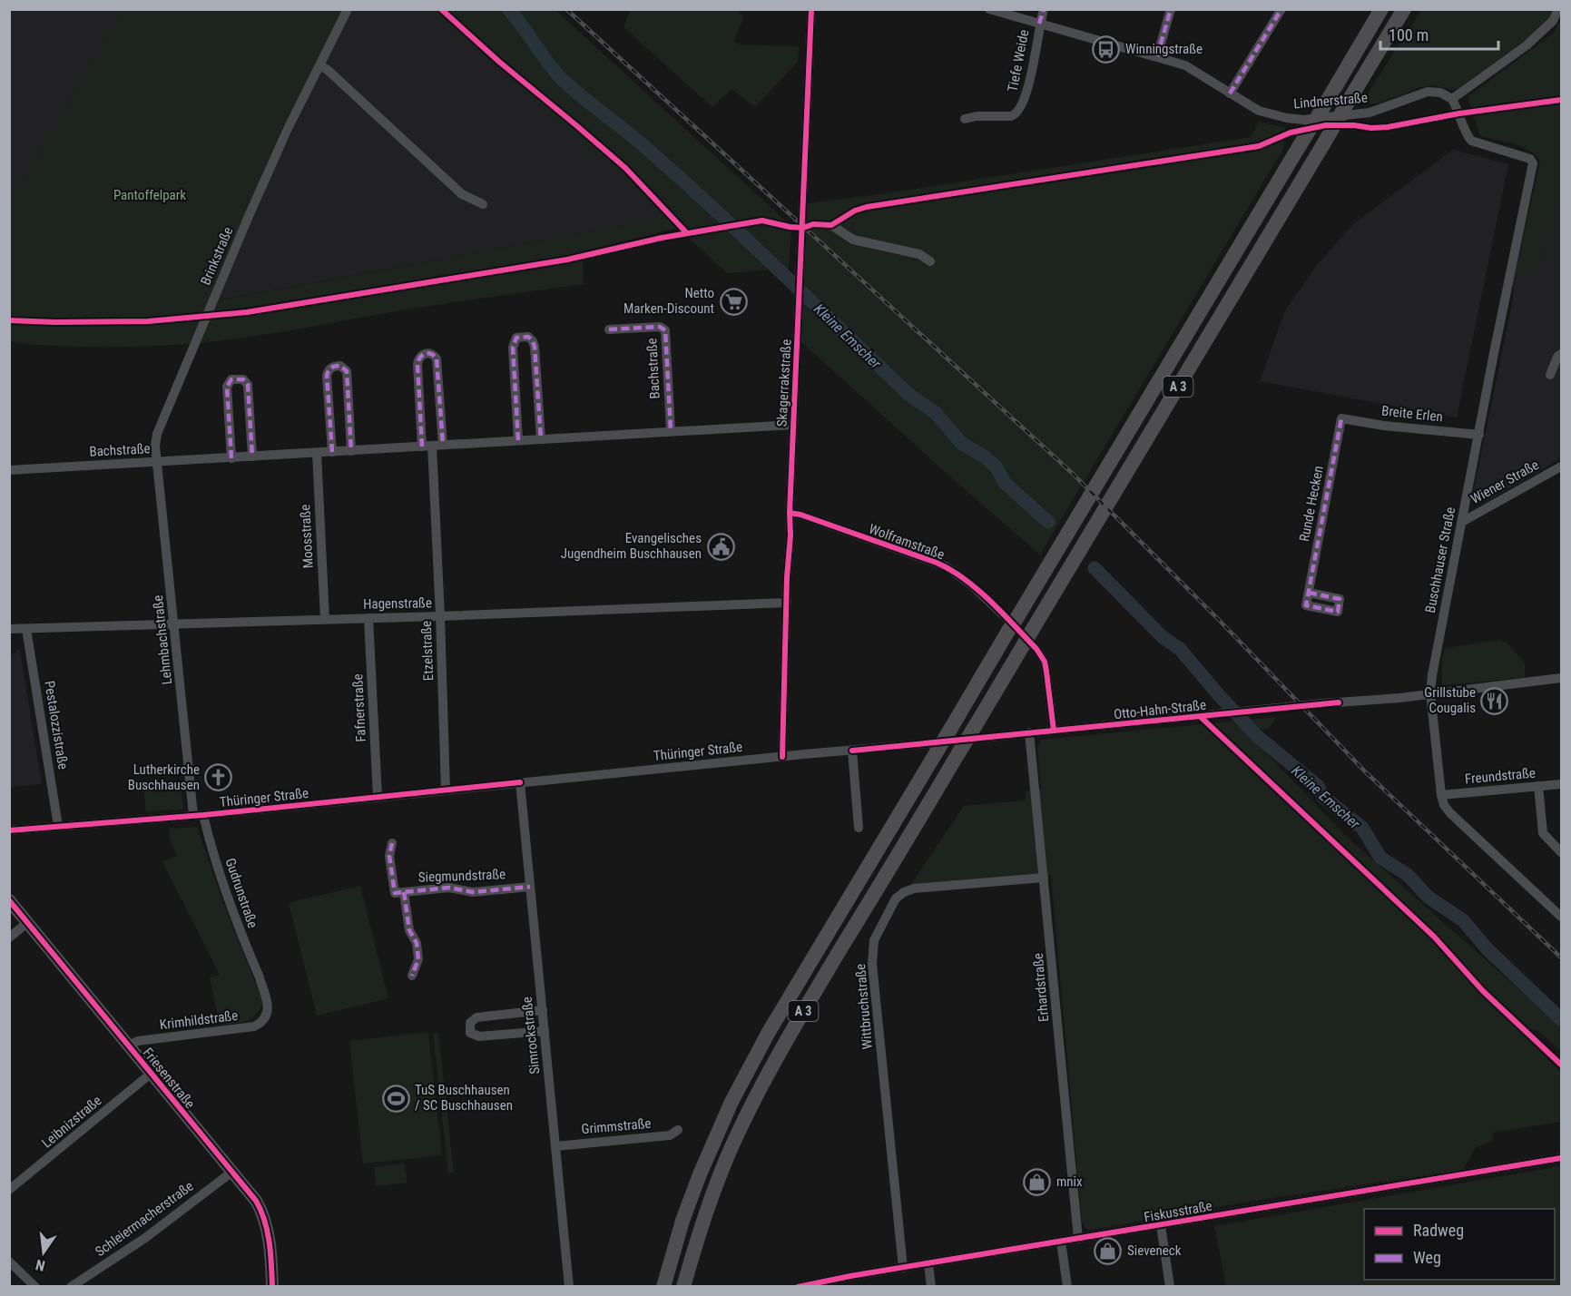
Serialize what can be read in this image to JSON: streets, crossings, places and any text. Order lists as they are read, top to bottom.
{
  "streets": {
    "highway": ["A 3"],
    "main road": ["Friesenstraße"],
    "street": [
      "Tiefe Weide",
      "Lindnerstraße",
      "Brinkstraße",
      "Bachstraße",
      "Skagerrakstraße",
      "Breite Erlen",
      "Wiener Straße",
      "Runde Hecken",
      "Moosstraße",
      "Wolframstraße",
      "Buschhauser Straße",
      "Hagenstraße",
      "Lehmbachstraße",
      "Etzelstraße",
      "Fafnerstraße",
      "Otto-Hahn-Straße",
      "Pestalozzistraße",
      "Thüringer Straße",
      "Freundstraße",
      "Siegmundstraße",
      "Gudrunstraße",
      "Erhardstraße",
      "Wittbruchstraße",
      "Krimhildstraße",
      "Simrockstraße",
      "Leibnizstraße",
      "Grimmstraße",
      "Fiskusstraße",
      "Schleiermacherstraße"
    ]
  },
  "crossings": [
    ["Tiefe Weide", "Lindnerstraße"],
    ["Lindnerstraße", "Buschhauser Straße"],
    ["Brinkstraße", "Bachstraße"],
    ["Brinkstraße", "Lehmbachstraße"],
    ["Bachstraße", "Skagerrakstraße"],
    ["Bachstraße", "Moosstraße"],
    ["Bachstraße", "Lehmbachstraße"],
    ["Bachstraße", "Etzelstraße"],
    ["Skagerrakstraße", "Wolframstraße"],
    ["Skagerrakstraße", "Hagenstraße"],
    ["Skagerrakstraße", "Thüringer Straße"],
    ["A 3", "Wolframstraße"],
    ["A 3", "Otto-Hahn-Straße"],
    ["Breite Erlen", "Runde Hecken"],
    ["Breite Erlen", "Buschhauser Straße"],
    ["Wiener Straße", "Buschhauser Straße"],
    ["Moosstraße", "Hagenstraße"],
    ["Buschhauser Straße", "Otto-Hahn-Straße"],
    ["Buschhauser Straße", "Freundstraße"],
    ["Hagenstraße", "Lehmbachstraße"],
    ["Hagenstraße", "Etzelstraße"],
    ["Hagenstraße", "Fafnerstraße"],
    ["Hagenstraße", "Pestalozzistraße"],
    ["Lehmbachstraße", "Thüringer Straße"],
    ["Lehmbachstraße", "Gudrunstraße"],
    ["Etzelstraße", "Thüringer Straße"],
    ["Fafnerstraße", "Thüringer Straße"],
    ["Otto-Hahn-Straße", "Erhardstraße"],
    ["Pestalozzistraße", "Thüringer Straße"],
    ["Thüringer Straße", "Gudrunstraße"],
    ["Thüringer Straße", "Simrockstraße"],
    ["Siegmundstraße", "Simrockstraße"],
    ["Gudrunstraße", "Krimhildstraße"],
    ["Erhardstraße", "Wittbruchstraße"],
    ["Erhardstraße", "Fiskusstraße"],
    ["Wittbruchstraße", "Fiskusstraße"],
    ["Krimhildstraße", "Friesenstraße"],
    ["Simrockstraße", "Grimmstraße"],
    ["Friesenstraße", "Leibnizstraße"],
    ["Friesenstraße", "Schleiermacherstraße"]
  ],
  "water": ["Kleine Emscher"],
  "parks": ["Pantoffelpark"],
  "places": {
    "bus stop": ["Winningstraße"],
    "supermarket": ["Netto Marken-Discount"],
    "public building": ["Evangelisches Jugendheim Buschhausen"],
    "restaurant": ["Grillstube Cougalis"],
    "church": ["Lutherkirche Buschhausen"],
    "sports": ["TuS Buschhausen / SC Buschhausen"],
    "shop": ["mnix", "Sieveneck"]
  },
  "legend": ["Radweg", "Weg"],
  "scale_bar": "100 m",
  "north": "bottom"
}
